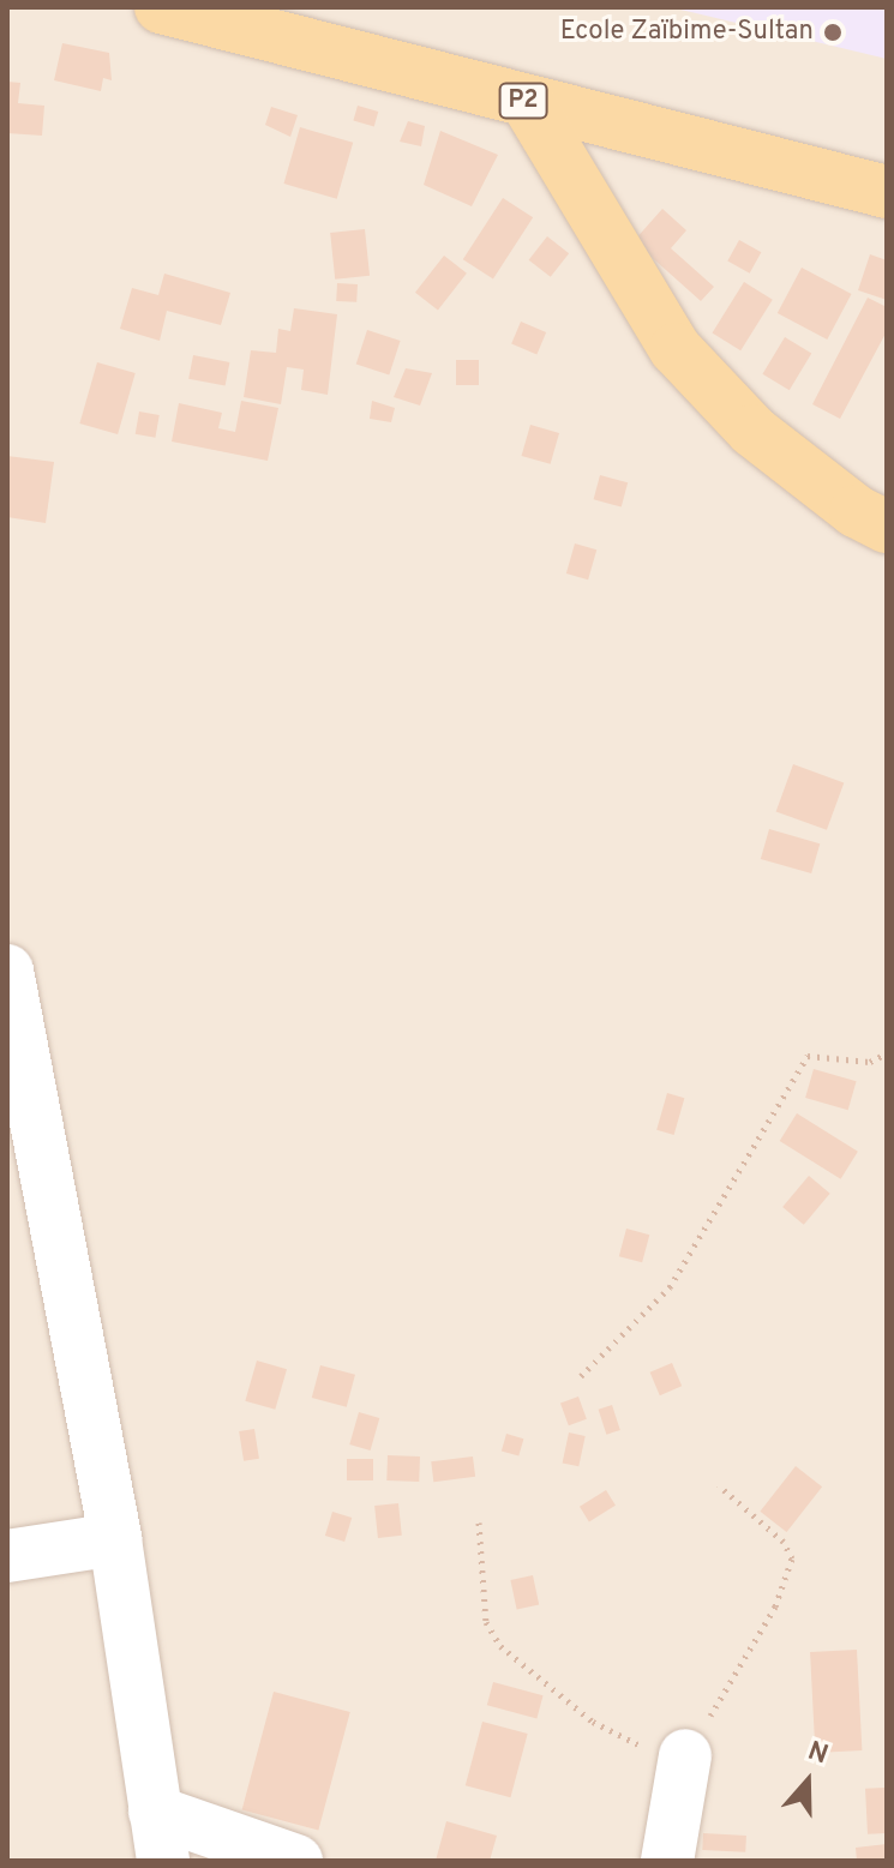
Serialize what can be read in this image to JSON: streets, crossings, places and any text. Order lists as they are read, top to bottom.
{
  "streets": {
    "main road": ["P2"]
  },
  "places": ["Ecole Zaïbime-Sultan"],
  "north": "top"
}
